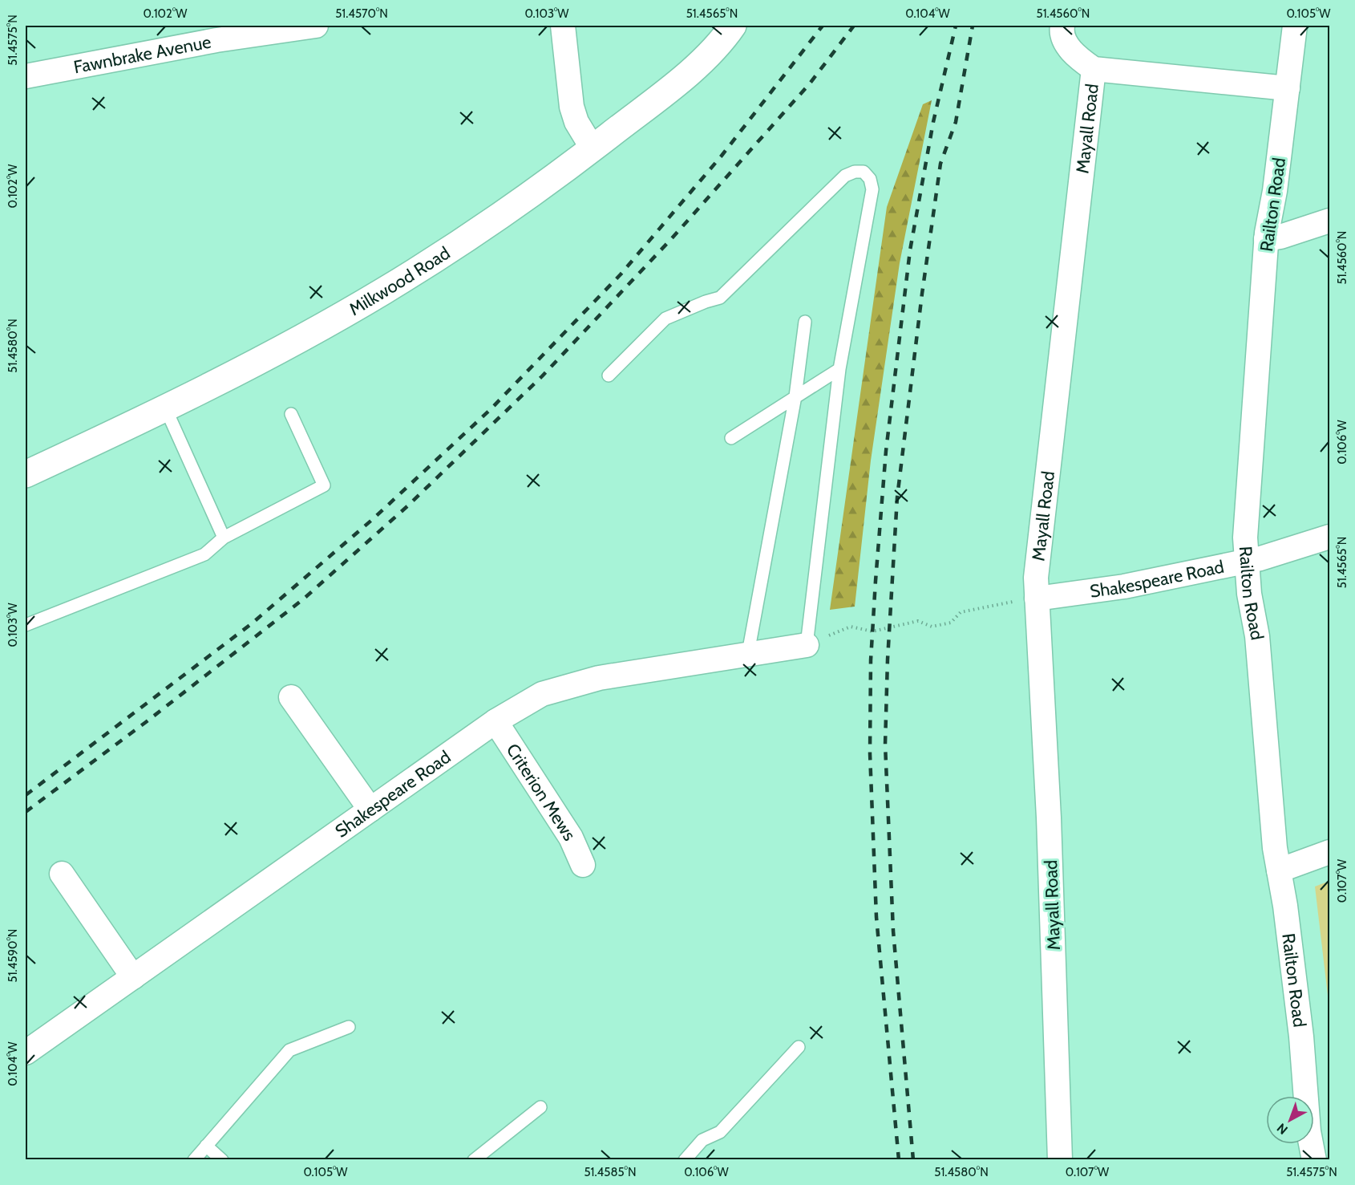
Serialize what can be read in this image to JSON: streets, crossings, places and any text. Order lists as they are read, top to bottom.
{
  "streets": {
    "main road": ["Milkwood Road"],
    "street": [
      "Fawnbrake Avenue",
      "Mayall Road",
      "Railton Road",
      "Shakespeare Road",
      "Criterion Mews"
    ]
  },
  "crossings": [
    ["Mayall Road", "Railton Road"],
    ["Mayall Road", "Shakespeare Road"],
    ["Railton Road", "Shakespeare Road"],
    ["Shakespeare Road", "Criterion Mews"]
  ],
  "north": "bottom left",
  "coordinates": [
    "0.102°W",
    "51.4570°N",
    "0.103°W",
    "51.4565°N",
    "0.104°W",
    "51.4560°N",
    "0.105°W",
    "51.4575°N",
    "51.4580°N",
    "0.106°W",
    "0.107°W",
    "51.4590°N",
    "51.4585°N"
  ]
}
